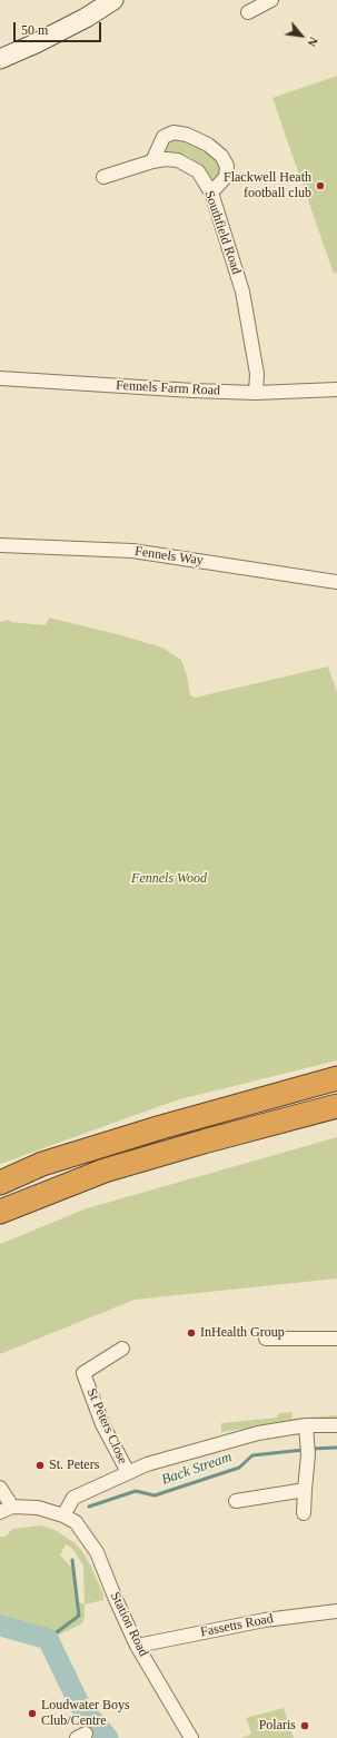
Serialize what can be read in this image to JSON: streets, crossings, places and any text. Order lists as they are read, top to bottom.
{
  "streets": {
    "street": [
      "Southfield Road",
      "Fennels Farm Road",
      "Fennels Way",
      "St Peters Close",
      "Station Road",
      "Fassetts Road"
    ]
  },
  "crossings": [
    ["Southfield Road", "Fennels Farm Road"],
    ["Station Road", "Fassetts Road"]
  ],
  "water": ["Back Stream"],
  "parks": ["Fennels Wood"],
  "places": [
    "Flackwell Heath football club",
    "InHealth Group",
    "St. Peters",
    "Loudwater Boys Club/Centre",
    "Polaris"
  ],
  "scale_bar": "50 m",
  "north": "bottom right"
}
